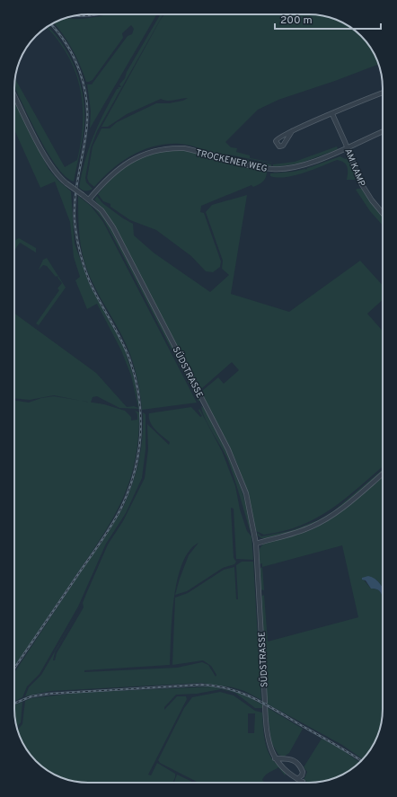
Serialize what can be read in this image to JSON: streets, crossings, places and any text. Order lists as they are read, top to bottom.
{
  "streets": {
    "street": ["TROCKENER WEG", "AM KAMP", "SÜDSTRASSE"]
  },
  "crossings": [
    ["TROCKENER WEG", "AM KAMP"],
    ["TROCKENER WEG", "SÜDSTRASSE"]
  ],
  "scale_bar": "200 m"
}
